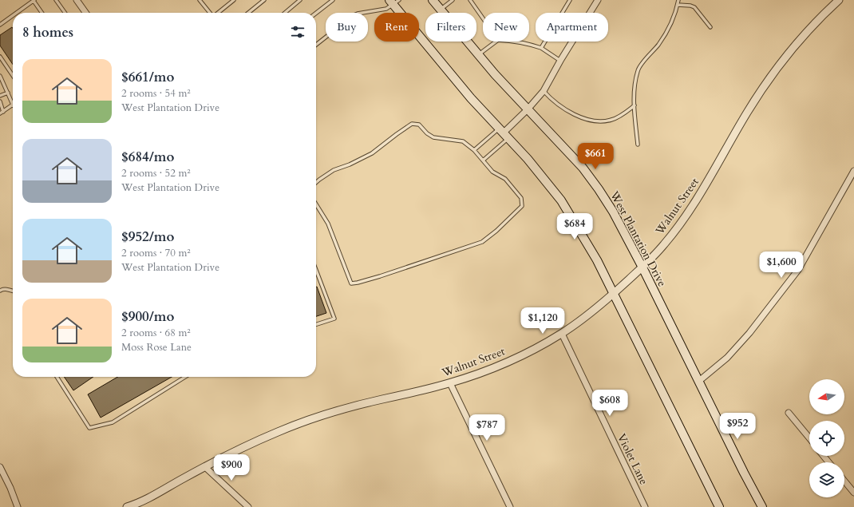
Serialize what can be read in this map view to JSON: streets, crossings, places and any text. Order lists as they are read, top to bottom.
{
  "streets": {
    "main road": ["West Plantation Drive"],
    "street": ["Walnut Street", "Violet Lane"]
  },
  "crossings": [
    ["Walnut Street", "West Plantation Drive"],
    ["Walnut Street", "Violet Lane"]
  ],
  "north": "left",
  "page": {
    "chip": [
      "Buy",
      "Rent",
      "Filters",
      "New",
      "Apartment"
    ],
    "heading": "8 homes",
    "list": [
      {
        "name": "$661/mo",
        "note": "2 rooms · 54 m² · West Plantation Drive"
      },
      {
        "name": "$684/mo",
        "note": "2 rooms · 52 m² · West Plantation Drive"
      },
      {
        "name": "$952/mo",
        "note": "2 rooms · 70 m² · West Plantation Drive"
      },
      {
        "name": "$900/mo",
        "note": "2 rooms · 68 m² · Moss Rose Lane"
      }
    ],
    "price": [
      "$661",
      "$684",
      "$1,600",
      "$1,120",
      "$608",
      "$952",
      "$787",
      "$900"
    ]
  }
}
